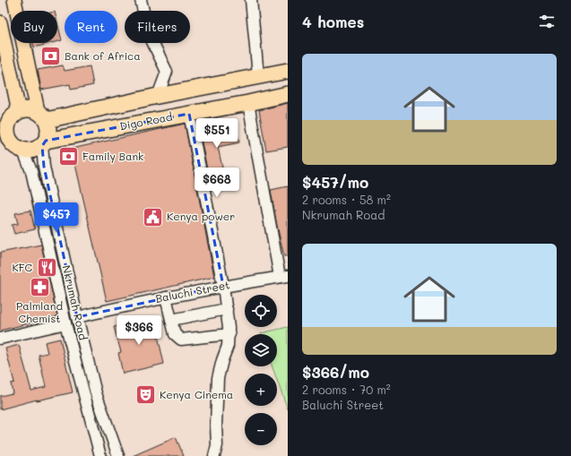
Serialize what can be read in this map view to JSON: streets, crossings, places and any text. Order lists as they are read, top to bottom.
{
  "streets": {
    "highway": ["Digo Road"],
    "street": ["Baluchi Street", "Nkrumah Road"]
  },
  "crossings": [
    ["Digo Road", "Nkrumah Road"],
    ["Baluchi Street", "Nkrumah Road"]
  ],
  "places": {
    "bank": ["Bank of Africa", "Family Bank"],
    "public building": ["Kenya power"],
    "restaurant": ["KFC"],
    "pharmacy": ["Palmland Chemist"],
    "theatre": ["Kenya Cinema"]
  },
  "page": {
    "heading": "4 homes",
    "chip": ["Buy", "Rent", "Filters"],
    "list": [
      {
        "name": "$457/mo",
        "note": "2 rooms · 58 m² · Nkrumah Road"
      },
      {
        "name": "$366/mo",
        "note": "2 rooms · 70 m² · Baluchi Street"
      }
    ],
    "price": [
      "$551",
      "$668",
      "$457",
      "$366"
    ],
    "map_buttons": ["+", "−"]
  }
}
